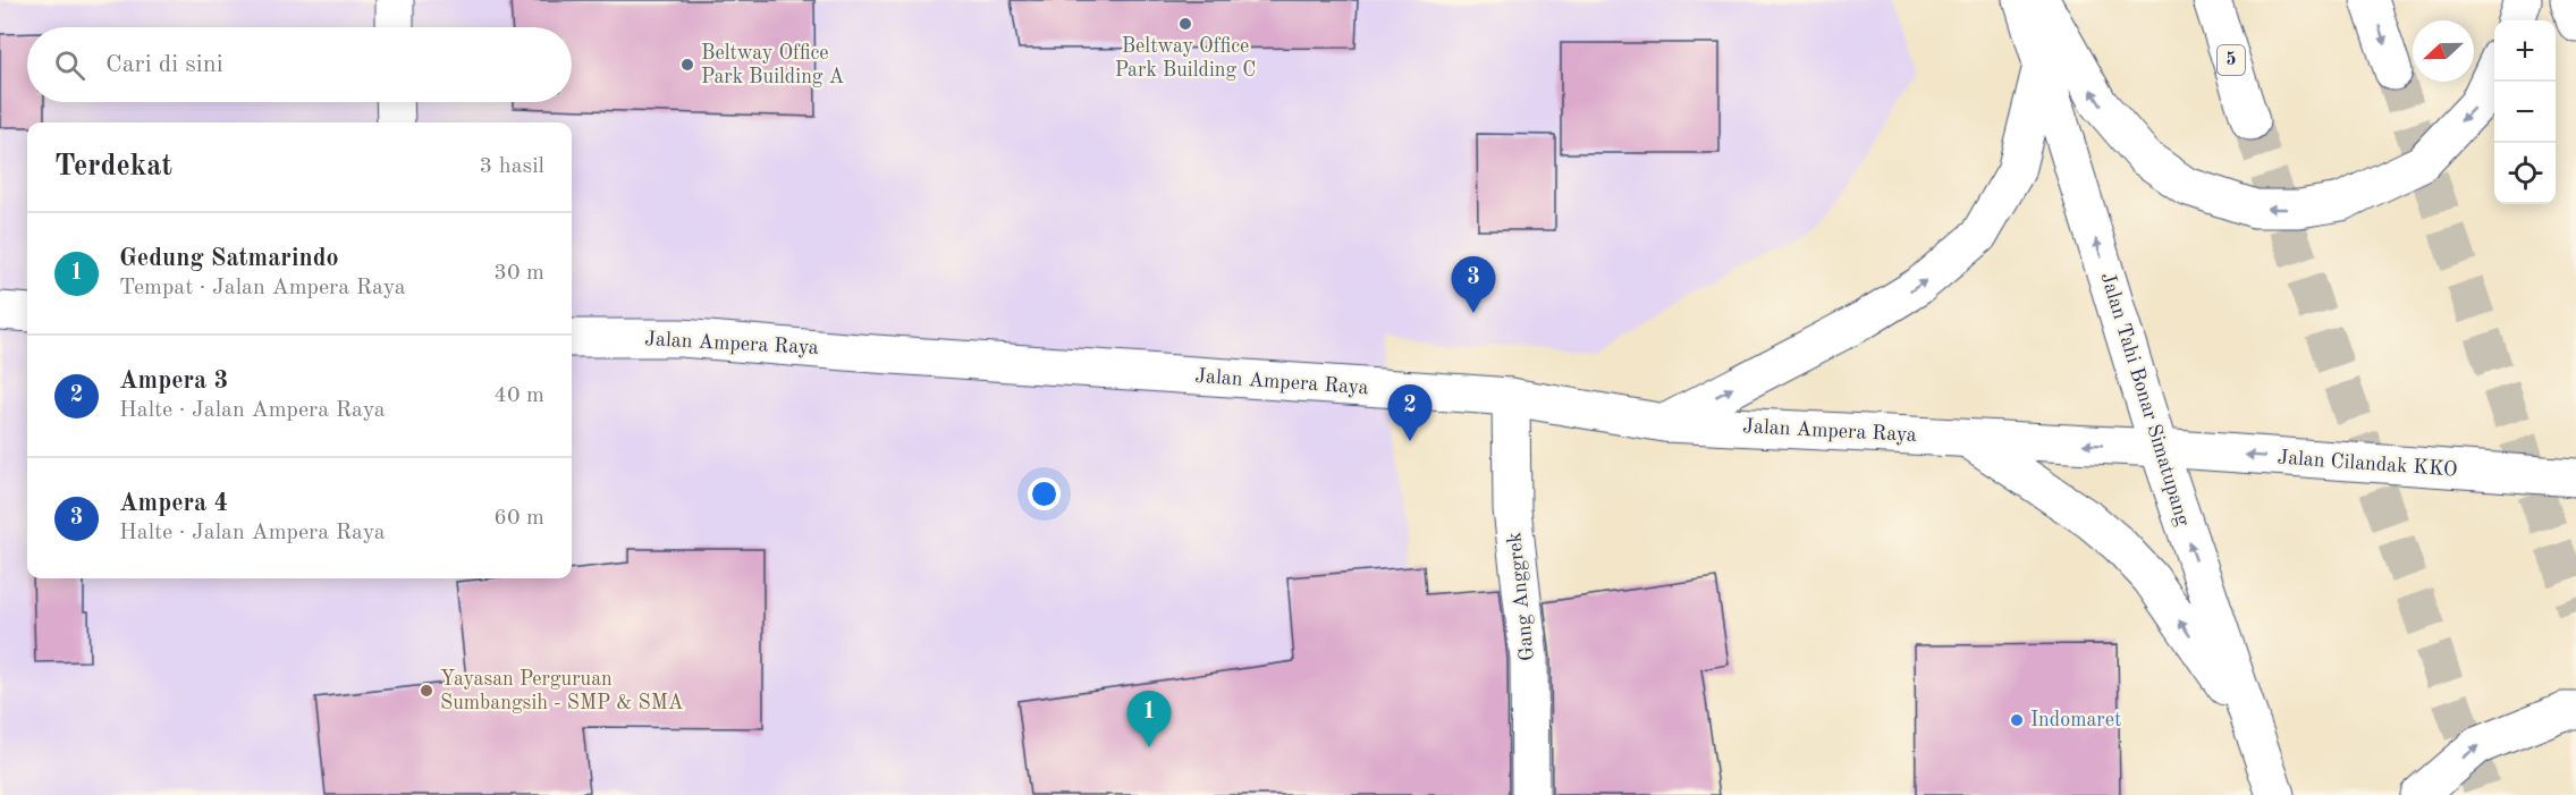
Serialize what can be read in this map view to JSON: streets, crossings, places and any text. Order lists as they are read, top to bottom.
{
  "streets": {
    "main road": [
      "5",
      "Jalan Ampera Raya",
      "Jalan Tahi Bonar Simatupang",
      "Jalan Cilandak KKO",
      "Gang Anggrek"
    ]
  },
  "crossings": [
    ["Jalan Ampera Raya", "Jalan Tahi Bonar Simatupang"],
    ["Jalan Ampera Raya", "Jalan Cilandak KKO"],
    ["Jalan Ampera Raya", "Gang Anggrek"],
    ["Jalan Tahi Bonar Simatupang", "Jalan Cilandak KKO"]
  ],
  "one_way": ["Jalan Tahi Bonar Simatupang", "Jalan Cilandak KKO"],
  "places": [
    "Beltway Office Park Building C",
    "Beltway Office Park Building A",
    "Yayasan Perguruan Sumbangsih - SMP & SMA",
    "Indomaret"
  ],
  "north": "left",
  "page": {
    "map_buttons": ["+", "−"],
    "search": "Cari di sini",
    "heading": ["Terdekat", "3 hasil"],
    "list": [
      {
        "mark": "1",
        "name": "Gedung Satmarindo",
        "note": "Tempat · Jalan Ampera Raya",
        "value": "30 m"
      },
      {
        "mark": "2",
        "name": "Ampera 3",
        "note": "Halte · Jalan Ampera Raya",
        "value": "40 m"
      },
      {
        "mark": "3",
        "name": "Ampera 4",
        "note": "Halte · Jalan Ampera Raya",
        "value": "60 m"
      }
    ],
    "pins": ["3", "2", "1"]
  }
}
